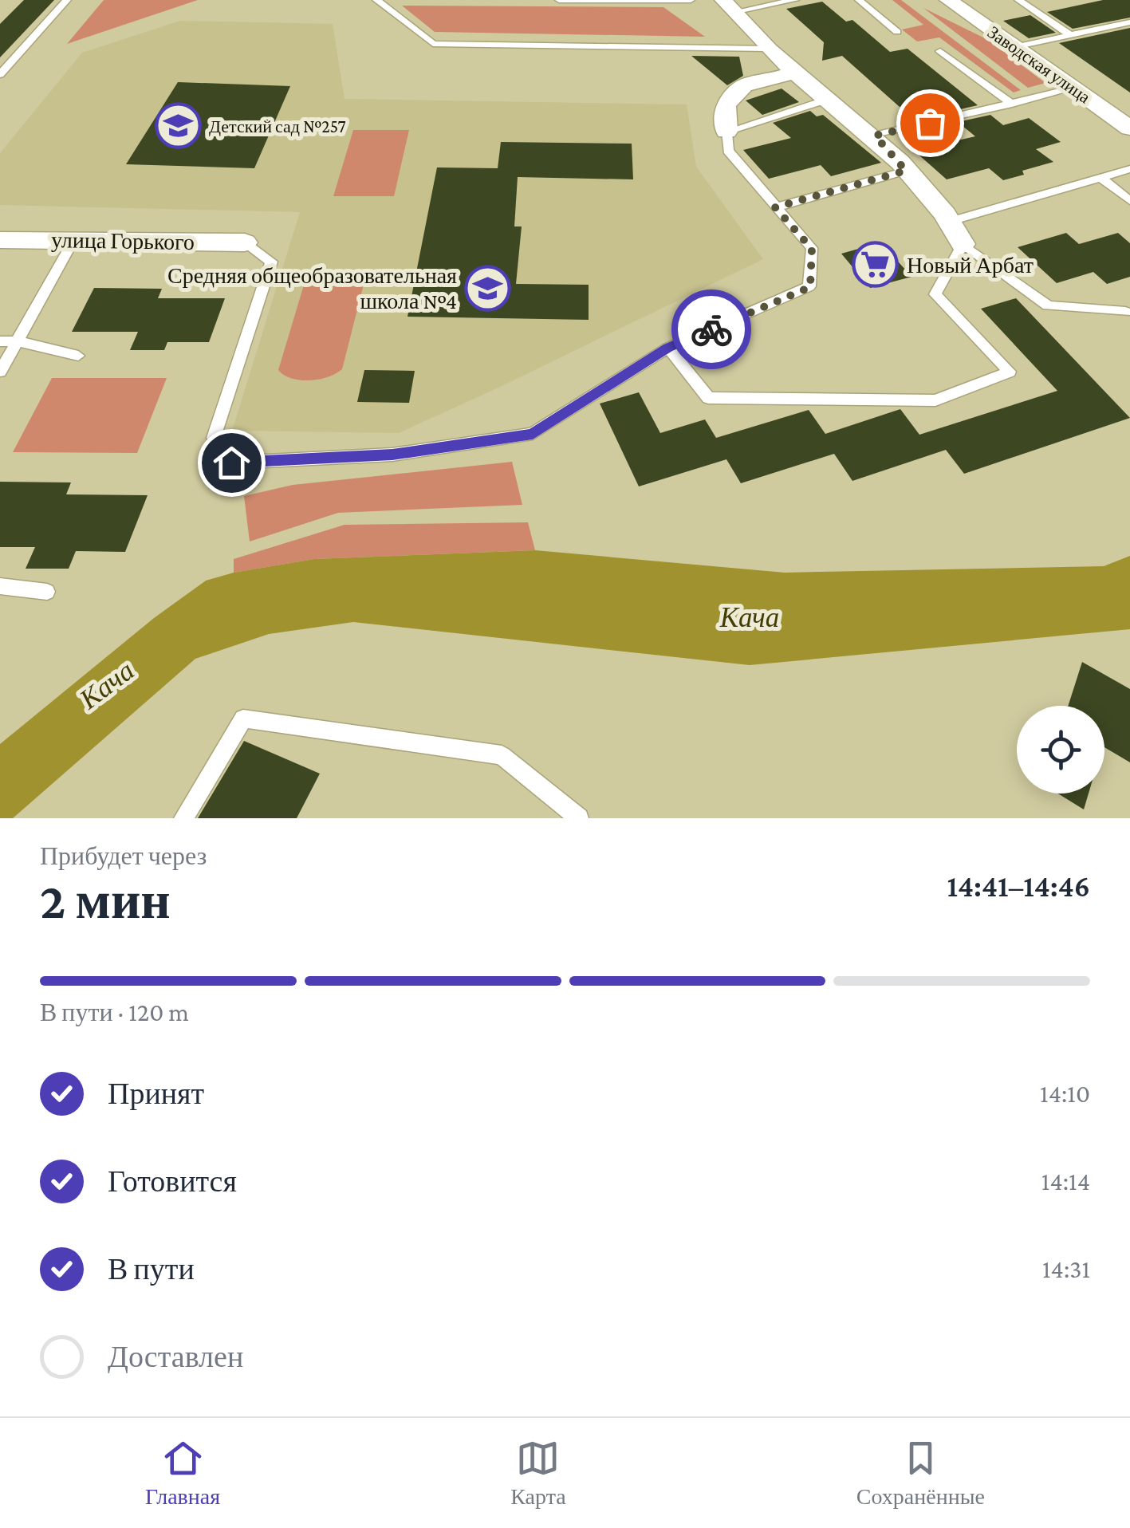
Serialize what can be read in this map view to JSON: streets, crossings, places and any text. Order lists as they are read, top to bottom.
{
  "streets": {
    "street": ["Заводская улица", "улица Горького"]
  },
  "water": ["Кача"],
  "places": {
    "school or university": ["Детский сад №257", "Средняя общеобразовательная школа №4"],
    "supermarket": ["Новый Арбат"]
  },
  "page": {
    "heading": ["2 мин", "Прибудет через", "14:41–14:46"],
    "bar": "В пути · 120 m",
    "list": [
      ["Принят", "14:10"],
      ["Готовится", "14:14"],
      ["В пути", "14:31"],
      "Доставлен"
    ],
    "tabs": ["Главная", "Карта", "Сохранённые"]
  }
}
